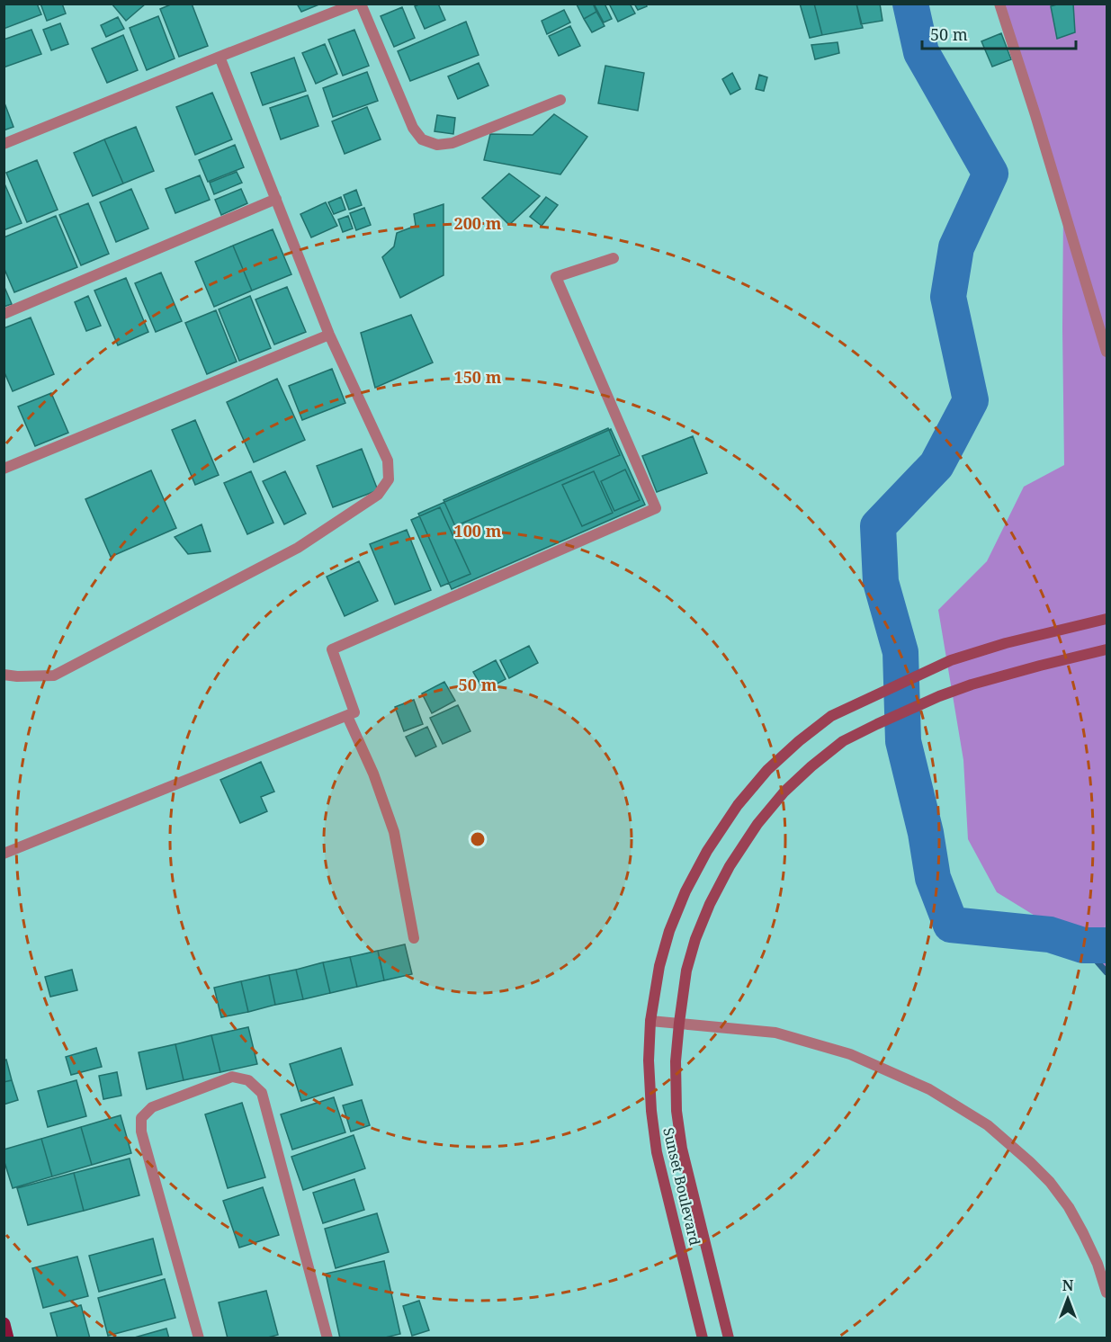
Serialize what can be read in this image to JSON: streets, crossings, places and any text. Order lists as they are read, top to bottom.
{
  "streets": {
    "main road": ["Sunset Boulevard"]
  },
  "scale_bar": "50 m",
  "north": "top",
  "rings": [
    "200 m",
    "150 m",
    "100 m",
    "50 m"
  ]
}
